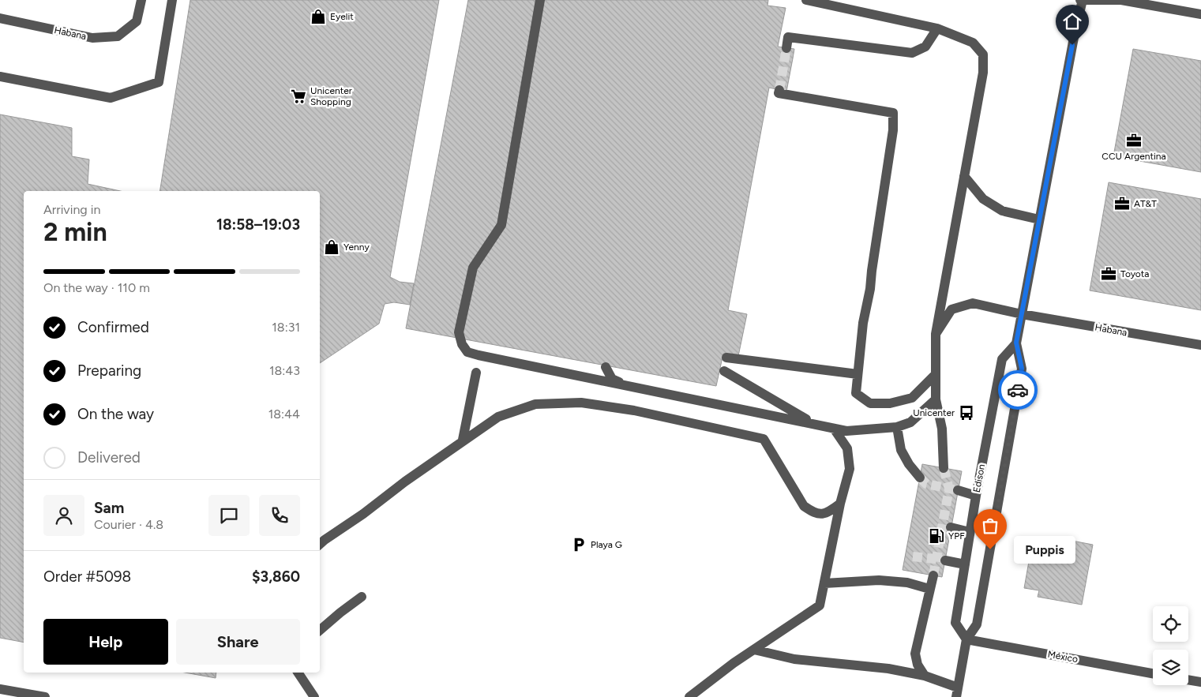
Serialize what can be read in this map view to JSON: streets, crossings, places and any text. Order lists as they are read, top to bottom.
{
  "streets": {
    "street": ["Habana", "Edison", "México"]
  },
  "crossings": [
    ["Habana", "Edison"],
    ["Edison", "México"]
  ],
  "places": {
    "shop": ["Eyelit", "Yenny"],
    "supermarket": ["Unicenter Shopping"],
    "office": ["CCU Argentina", "AT&T", "Toyota"],
    "bus stop": ["Unicenter"],
    "fuel station": ["YPF"],
    "parking": ["Playa G"],
    "other": ["Puppis"]
  },
  "page": {
    "heading": ["2 min", "Arriving in", "18:58–19:03"],
    "panel": [
      "Sam",
      "Courier · 4.8",
      "Order #5098",
      "$3,860"
    ],
    "bar": "On the way · 110 m",
    "list": [
      ["Confirmed", "18:31"],
      ["Preparing", "18:43"],
      ["On the way", "18:44"],
      "Delivered"
    ],
    "bubble": "Puppis",
    "buttons": ["Help", "Share"]
  }
}
